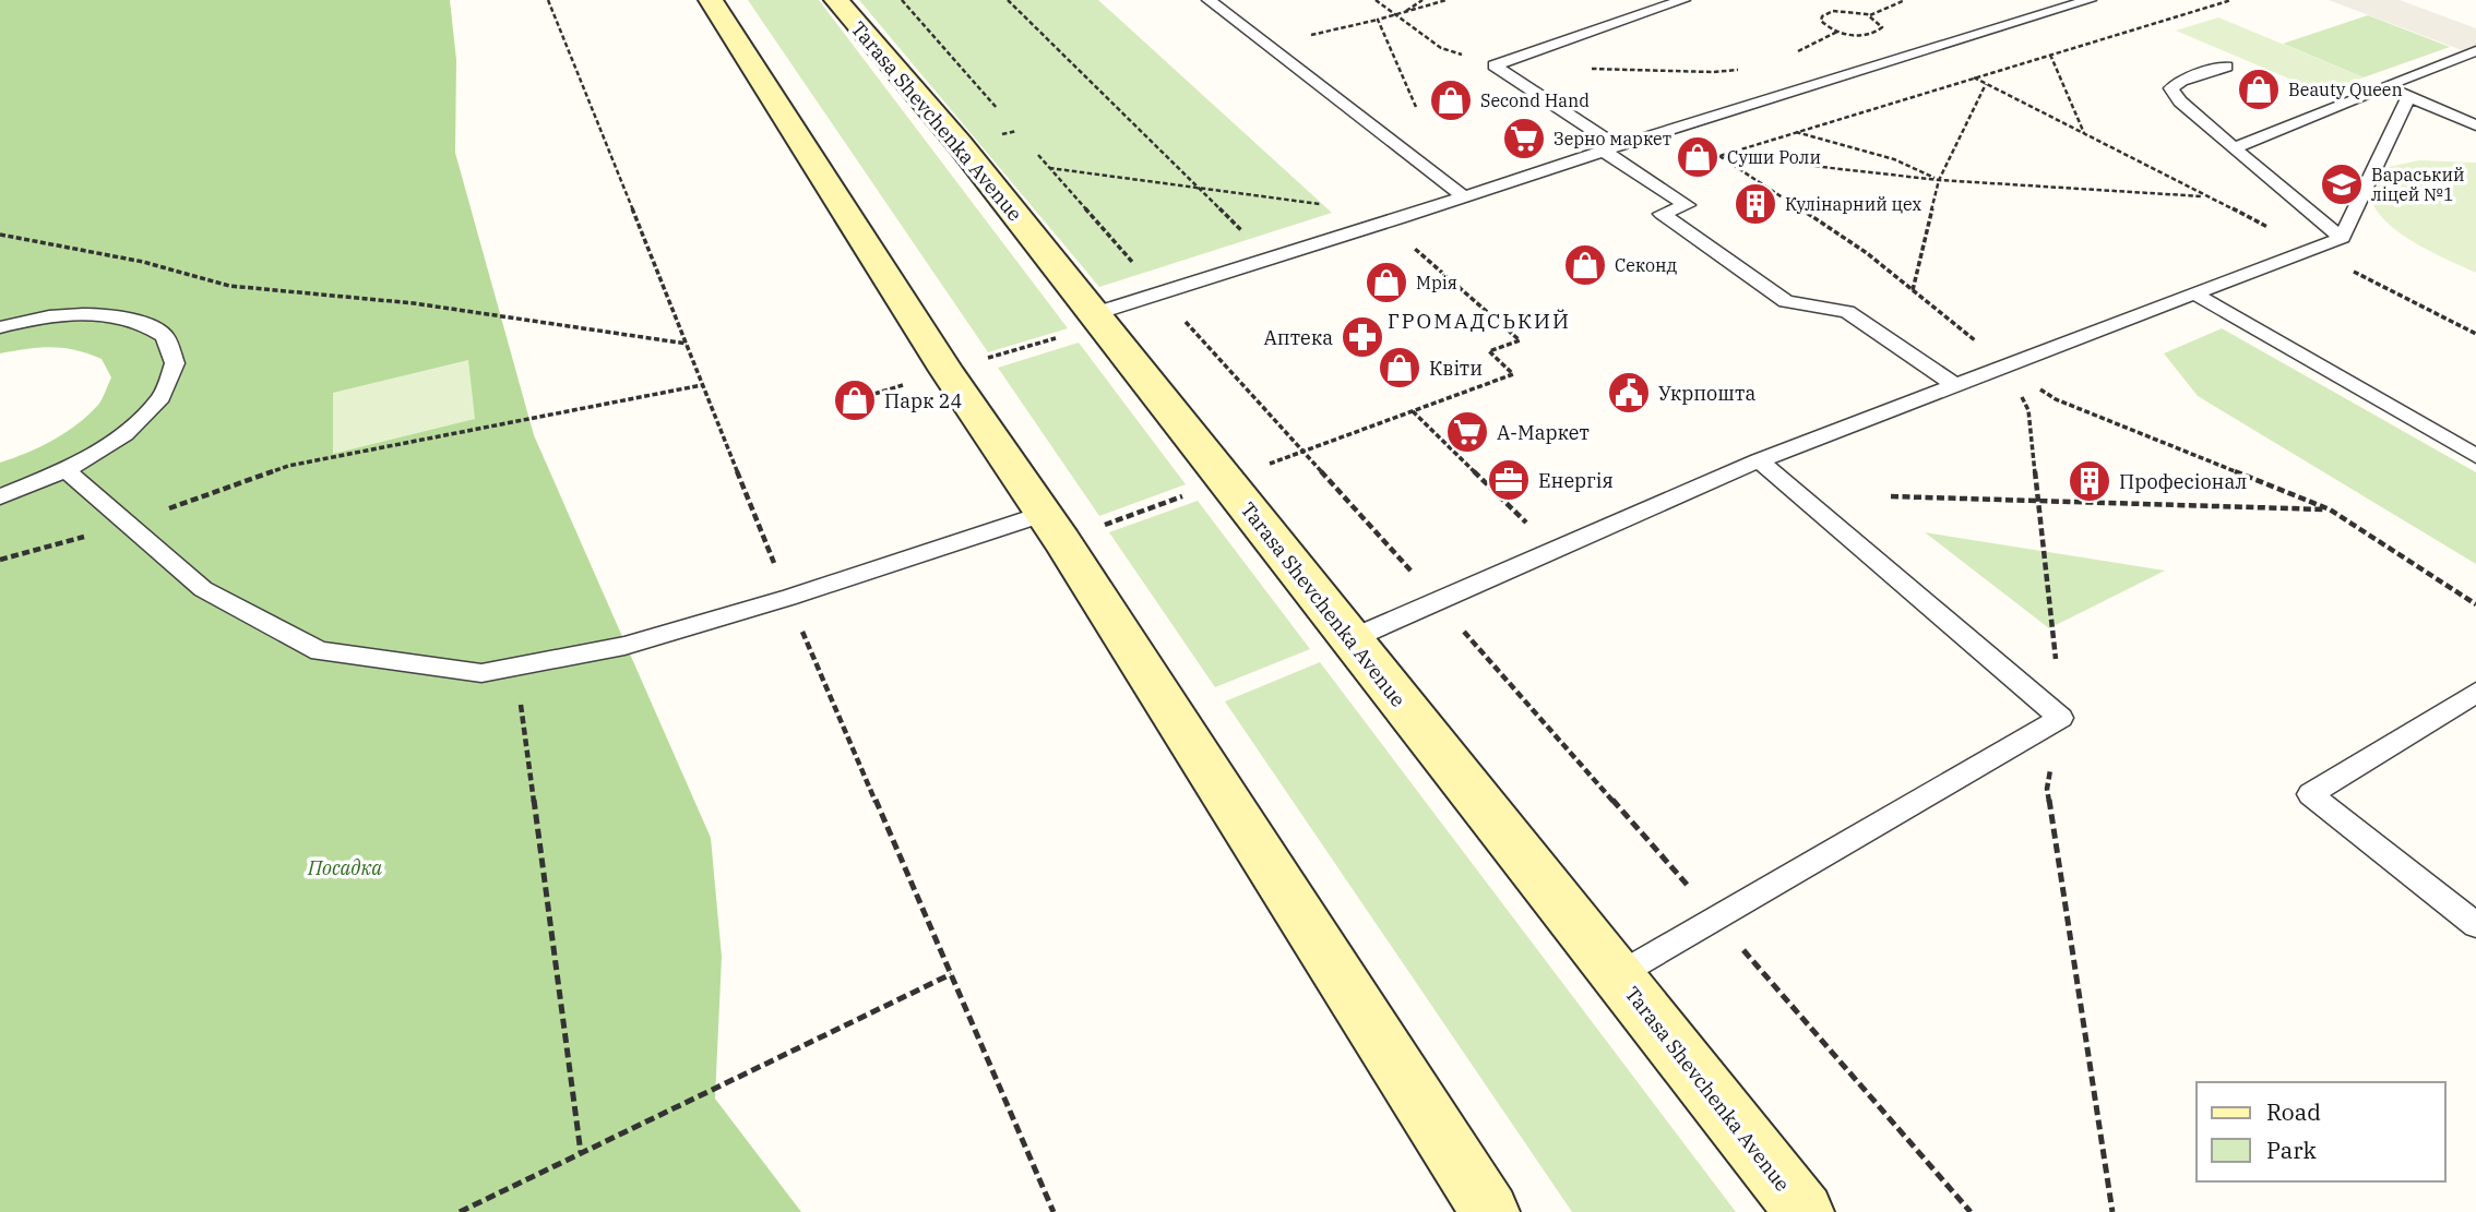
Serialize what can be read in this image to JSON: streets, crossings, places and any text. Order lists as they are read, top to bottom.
{
  "streets": {
    "main road": ["Tarasa Shevchenka Avenue"]
  },
  "districts": ["ГРОМАДСЬКИЙ"],
  "parks": ["Посадка"],
  "places": {
    "shop": [
      "Beauty Queen",
      "Second Hand",
      "Суши Роли",
      "Секонд",
      "Мрія",
      "Квіти",
      "Парк 24"
    ],
    "supermarket": ["Зерно маркет", "А-Маркет"],
    "school or university": ["Вараський ліцей №1"],
    "building": ["Кулінарний цех", "Професіонал"],
    "pharmacy": ["Аптека"],
    "public building": ["Укрпошта"],
    "office": ["Енергія"]
  },
  "legend": ["Road", "Park"]
}
